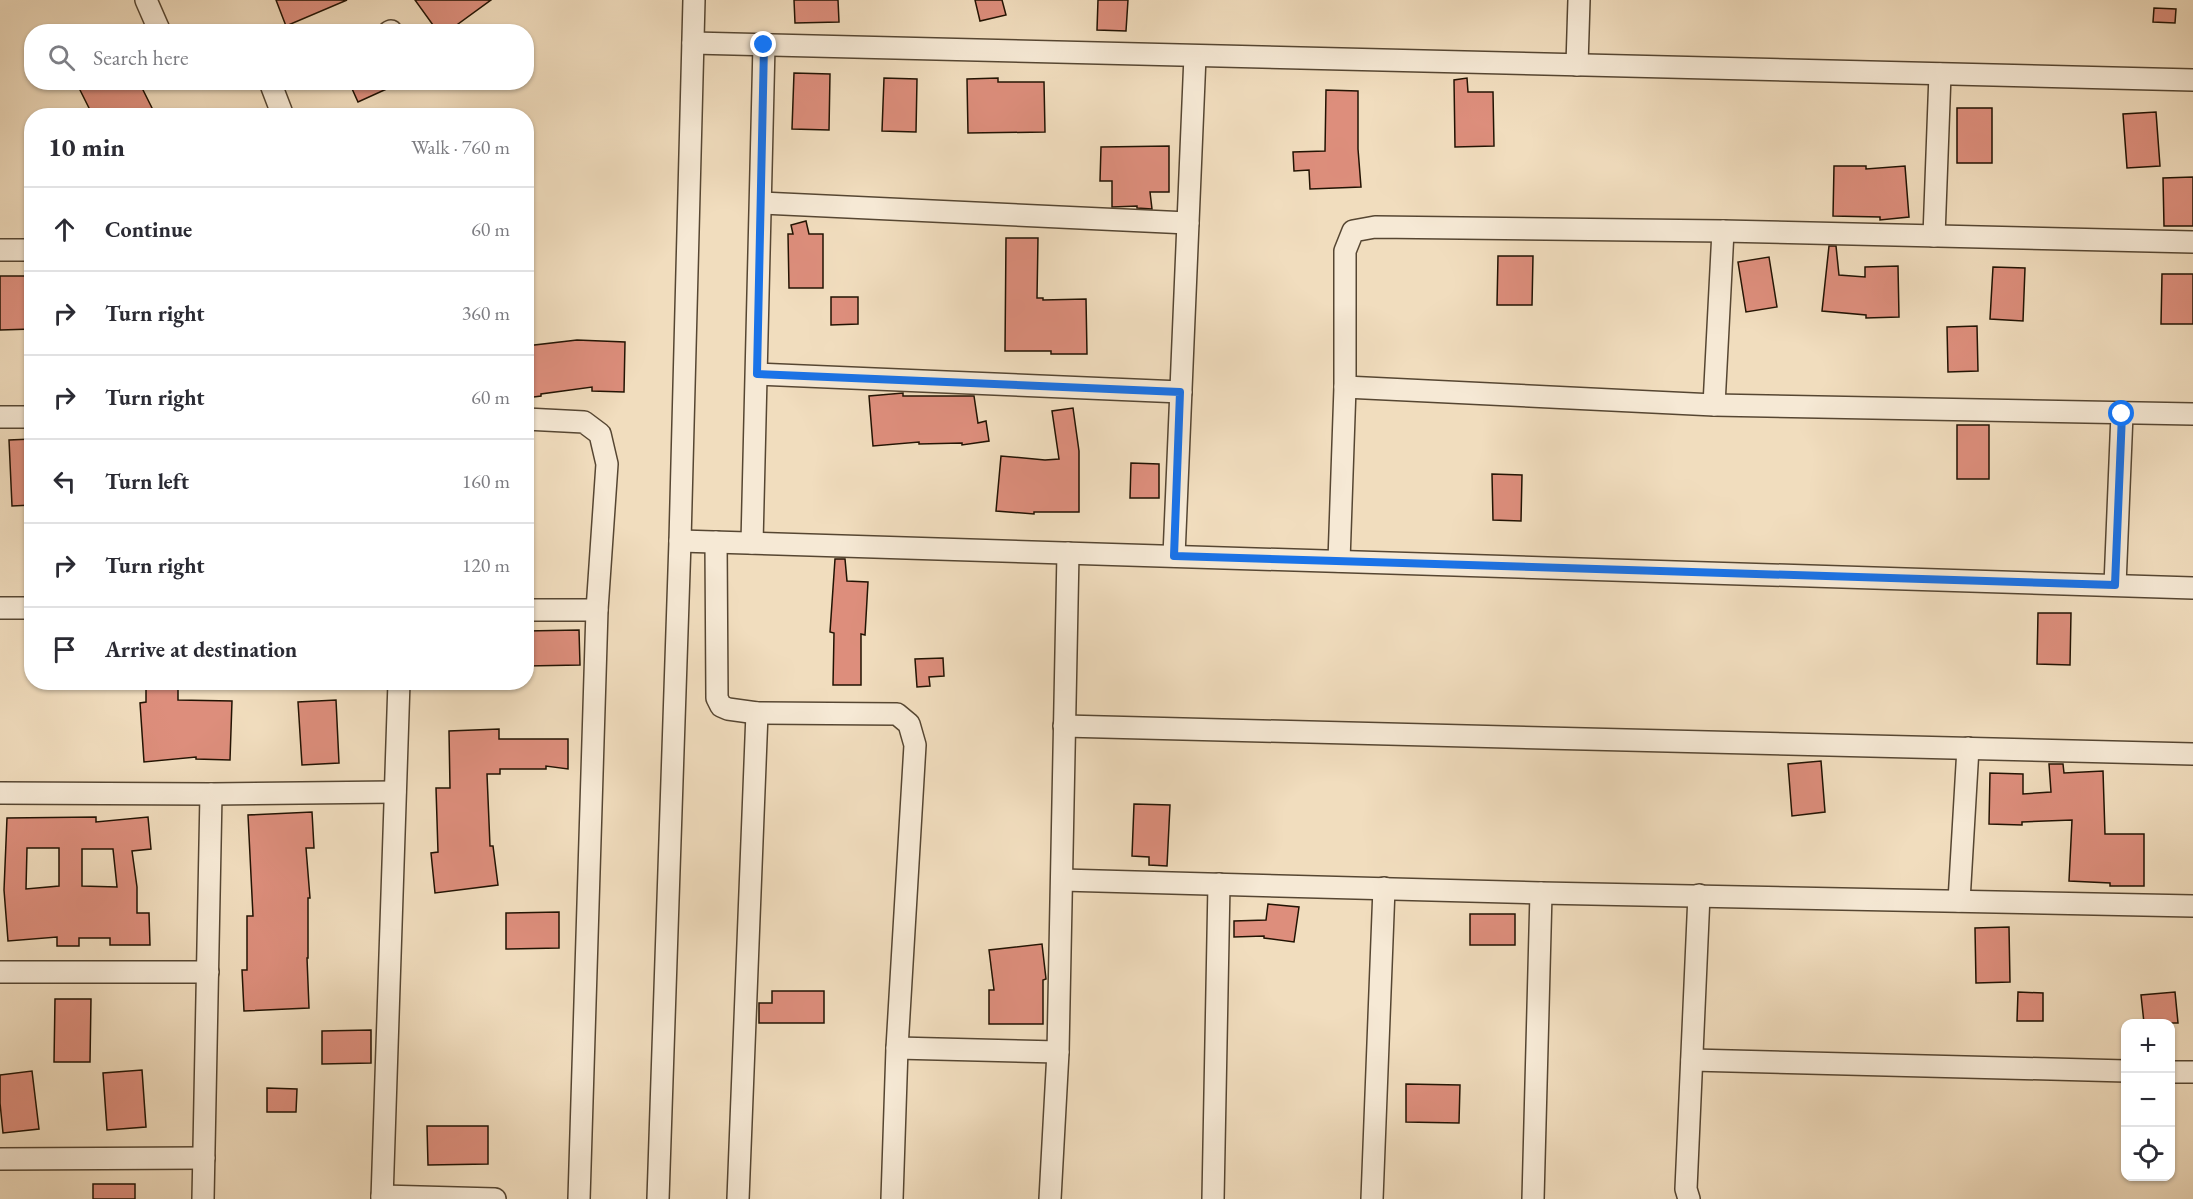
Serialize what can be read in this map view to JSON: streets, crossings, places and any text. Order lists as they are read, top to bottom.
{
  "page": {
    "search": "Search here",
    "heading": ["10 min", "Walk · 760 m"],
    "list": [
      ["Continue", "60 m"],
      ["Turn right", "360 m"],
      ["Turn right", "60 m"],
      ["Turn left", "160 m"],
      ["Turn right", "120 m"],
      "Arrive at destination"
    ],
    "map_buttons": ["+", "−"]
  }
}
